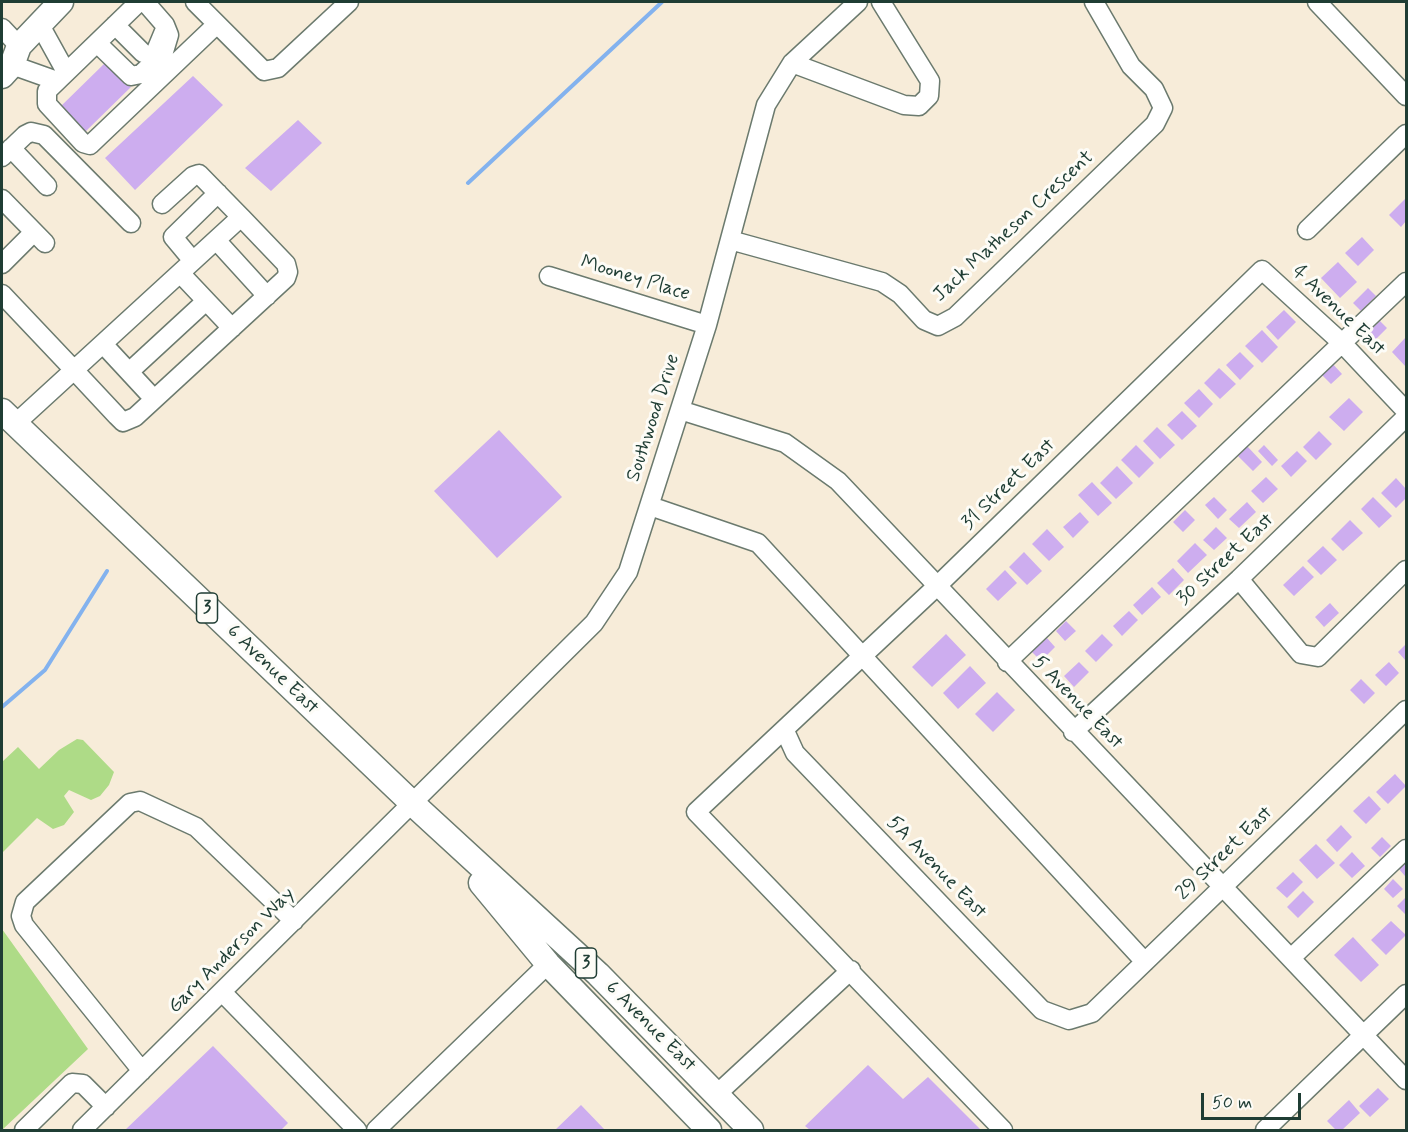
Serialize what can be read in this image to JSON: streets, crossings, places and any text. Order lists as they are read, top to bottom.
{
  "streets": {
    "main road": ["3", "6 Avenue East"],
    "street": [
      "Jack Matheson Crescent",
      "Mooney Place",
      "4 Avenue East",
      "Southwood Drive",
      "31 Street East",
      "30 Street East",
      "5 Avenue East",
      "29 Street East",
      "5A Avenue East",
      "Gary Anderson Way"
    ]
  },
  "crossings": [
    ["Jack Matheson Crescent", "Southwood Drive"],
    ["Mooney Place", "Southwood Drive"],
    ["4 Avenue East", "31 Street East"],
    ["Southwood Drive", "6 Avenue East"],
    ["Southwood Drive", "5 Avenue East"],
    ["Southwood Drive", "Gary Anderson Way"],
    ["31 Street East", "5 Avenue East"],
    ["31 Street East", "5A Avenue East"],
    ["30 Street East", "5 Avenue East"],
    ["6 Avenue East", "Gary Anderson Way"],
    ["5 Avenue East", "29 Street East"],
    ["29 Street East", "5A Avenue East"]
  ],
  "scale_bar": "50 m"
}
